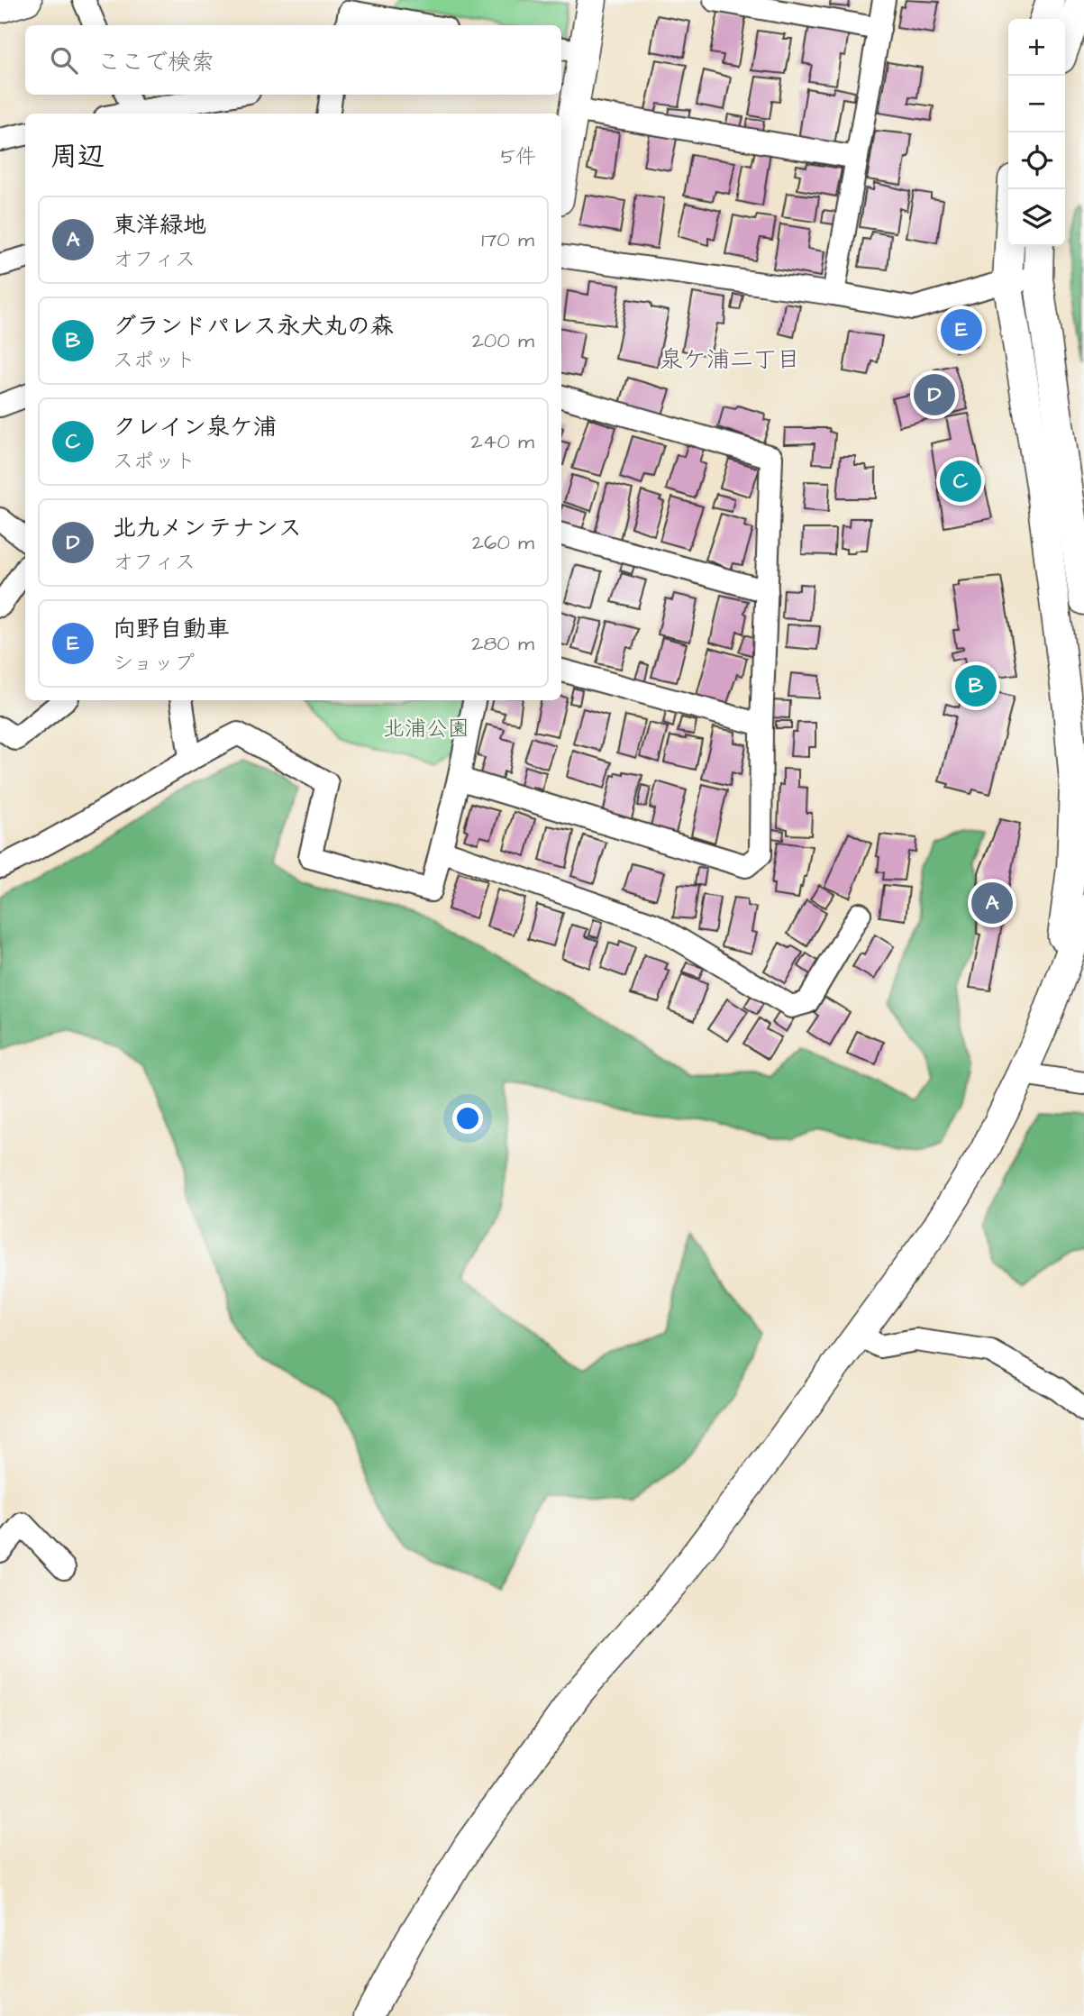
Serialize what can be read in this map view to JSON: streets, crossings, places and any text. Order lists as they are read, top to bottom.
{
  "districts": ["泉ケ浦二丁目"],
  "parks": ["北浦公園"],
  "page": {
    "map_buttons": ["+", "−"],
    "search": "ここで検索",
    "heading": ["周辺", "5件"],
    "list": [
      {
        "mark": "A",
        "name": "東洋緑地",
        "note": "オフィス",
        "value": "170 m"
      },
      {
        "mark": "B",
        "name": "グランドパレス永犬丸の森",
        "note": "スポット",
        "value": "200 m"
      },
      {
        "mark": "C",
        "name": "クレイン泉ケ浦",
        "note": "スポット",
        "value": "240 m"
      },
      {
        "mark": "D",
        "name": "北九メンテナンス",
        "note": "オフィス",
        "value": "260 m"
      },
      {
        "mark": "E",
        "name": "向野自動車",
        "note": "ショップ",
        "value": "280 m"
      }
    ],
    "pins": [
      "E",
      "D",
      "C",
      "B",
      "A"
    ]
  }
}
